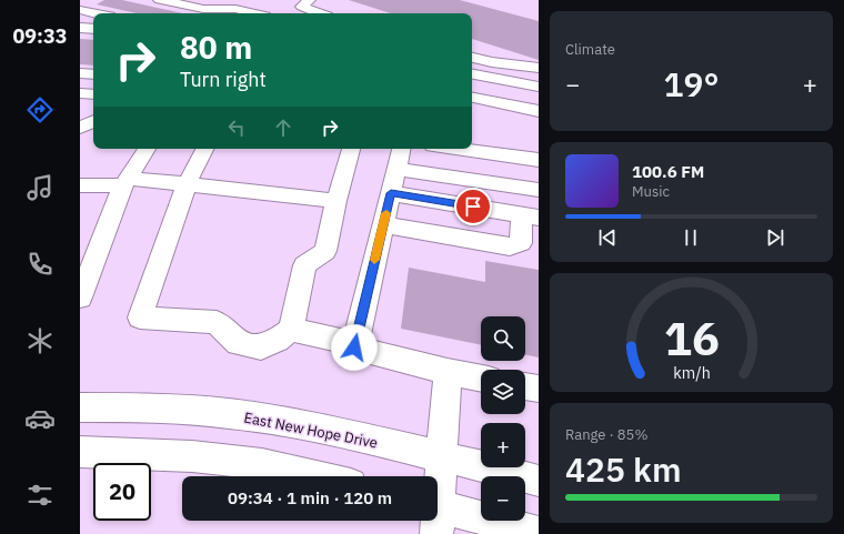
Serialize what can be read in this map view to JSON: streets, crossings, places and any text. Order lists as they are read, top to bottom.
{
  "streets": {
    "street": ["East New Hope Drive"]
  },
  "page": {
    "tabs": "09:33",
    "tile": [
      "Climate",
      ["Range · 85%", "425 km"]
    ],
    "turn": ["80 m", "Turn right"],
    "heat": ["−", "19°", "+"],
    "song": ["100.6 FM", "Music"],
    "map_buttons": ["+", "−"],
    "limit": "20",
    "trip": "09:34 · 1 min · 120 m",
    "gauge": ["16", "km/h"]
  }
}
